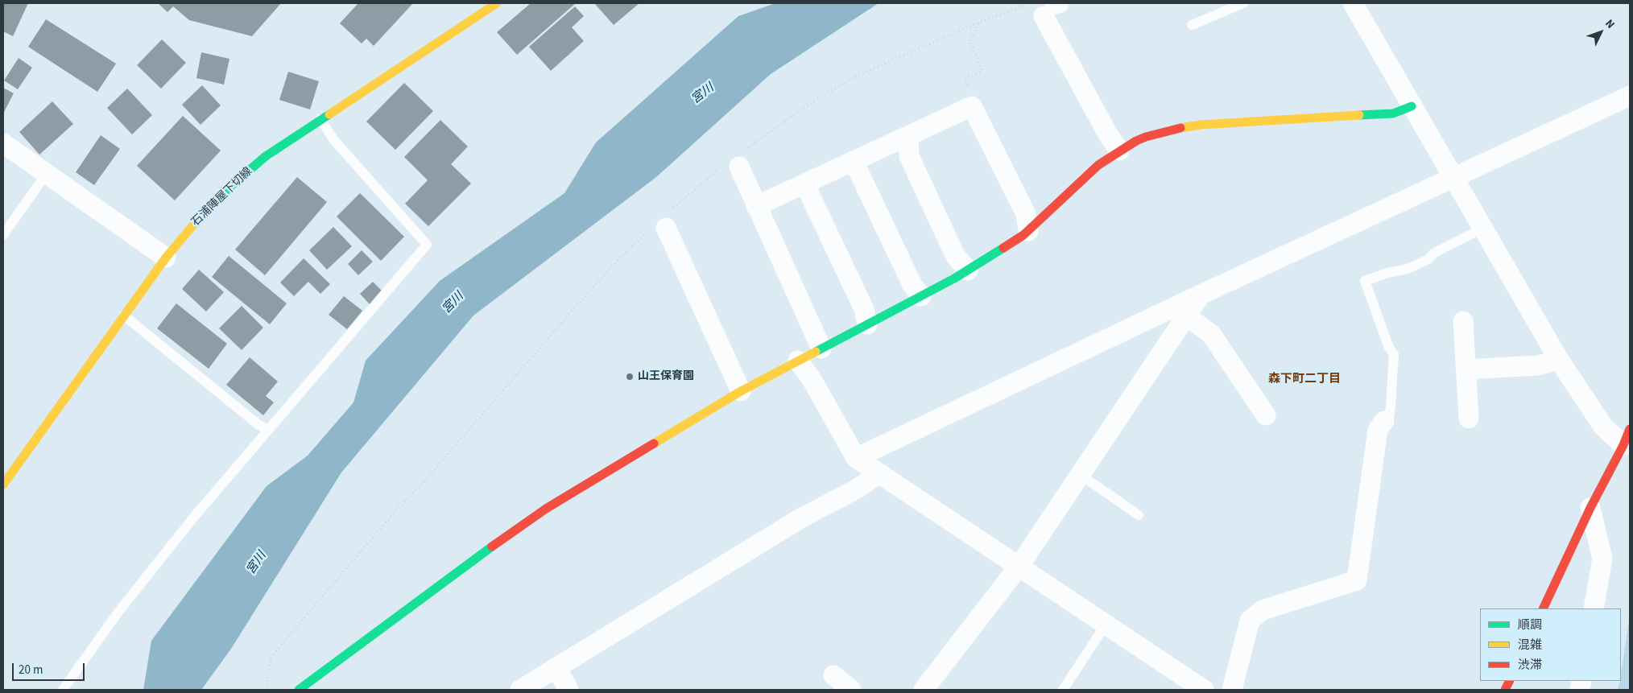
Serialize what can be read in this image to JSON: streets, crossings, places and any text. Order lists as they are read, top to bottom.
{
  "streets": {
    "street": ["石浦陣屋下切線"]
  },
  "districts": ["森下町二丁目"],
  "water": ["宮川"],
  "places": ["山王保育園"],
  "legend": ["順調", "混雑", "渋滞"],
  "scale_bar": "20 m",
  "north": "top right"
}
